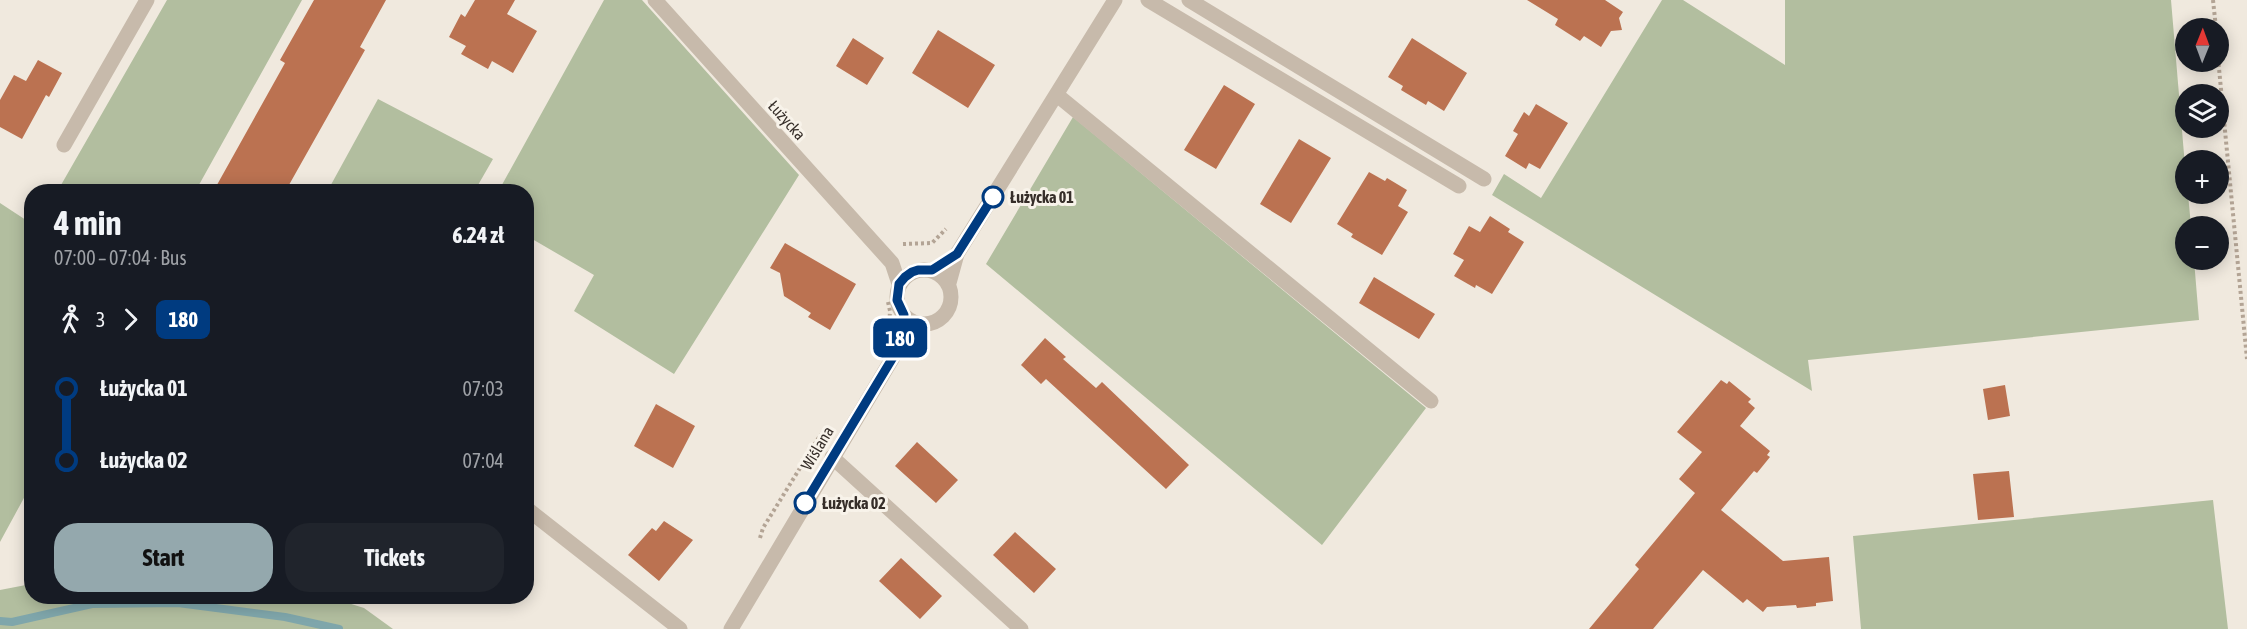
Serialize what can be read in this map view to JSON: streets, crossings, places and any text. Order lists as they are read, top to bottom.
{
  "streets": {
    "street": ["Łużycka", "Wiślana"]
  },
  "places": ["Łużycka 01", "Łużycka 02"],
  "lines": ["bus line 180"],
  "north": "top",
  "page": {
    "on_map": "180",
    "map_buttons": ["+", "−"],
    "heading": ["4 min", "07:00 – 07:04 · Bus", "6.24 zł"],
    "legs": ["3", "180"],
    "list": [
      {
        "name": "Łużycka 01",
        "value": "07:03"
      },
      {
        "name": "Łużycka 02",
        "value": "07:04"
      }
    ],
    "buttons": ["Start", "Tickets"]
  }
}
